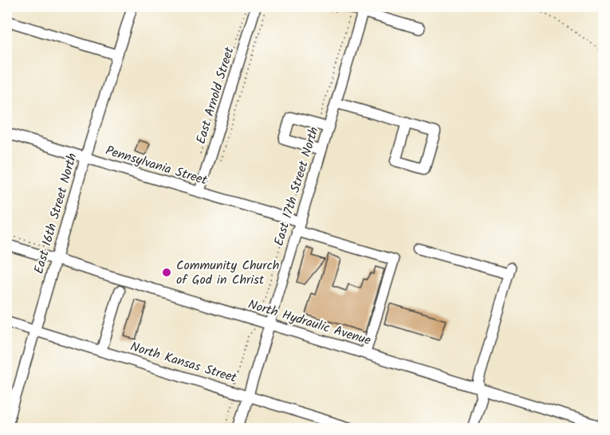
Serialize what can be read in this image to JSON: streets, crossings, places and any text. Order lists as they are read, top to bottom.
{
  "streets": {
    "street": [
      "East Arnold Street",
      "Pennsylvania Street",
      "East 17th Street North",
      "East 16th Street North",
      "North Hydraulic Avenue",
      "North Kansas Street"
    ]
  },
  "crossings": [
    ["East Arnold Street", "Pennsylvania Street"],
    ["Pennsylvania Street", "East 17th Street North"],
    ["Pennsylvania Street", "East 16th Street North"],
    ["Pennsylvania Street", "North Hydraulic Avenue"],
    ["East 17th Street North", "North Hydraulic Avenue"],
    ["East 17th Street North", "North Kansas Street"],
    ["East 16th Street North", "North Hydraulic Avenue"],
    ["East 16th Street North", "North Kansas Street"]
  ],
  "places": ["Community Church of God in Christ"]
}
